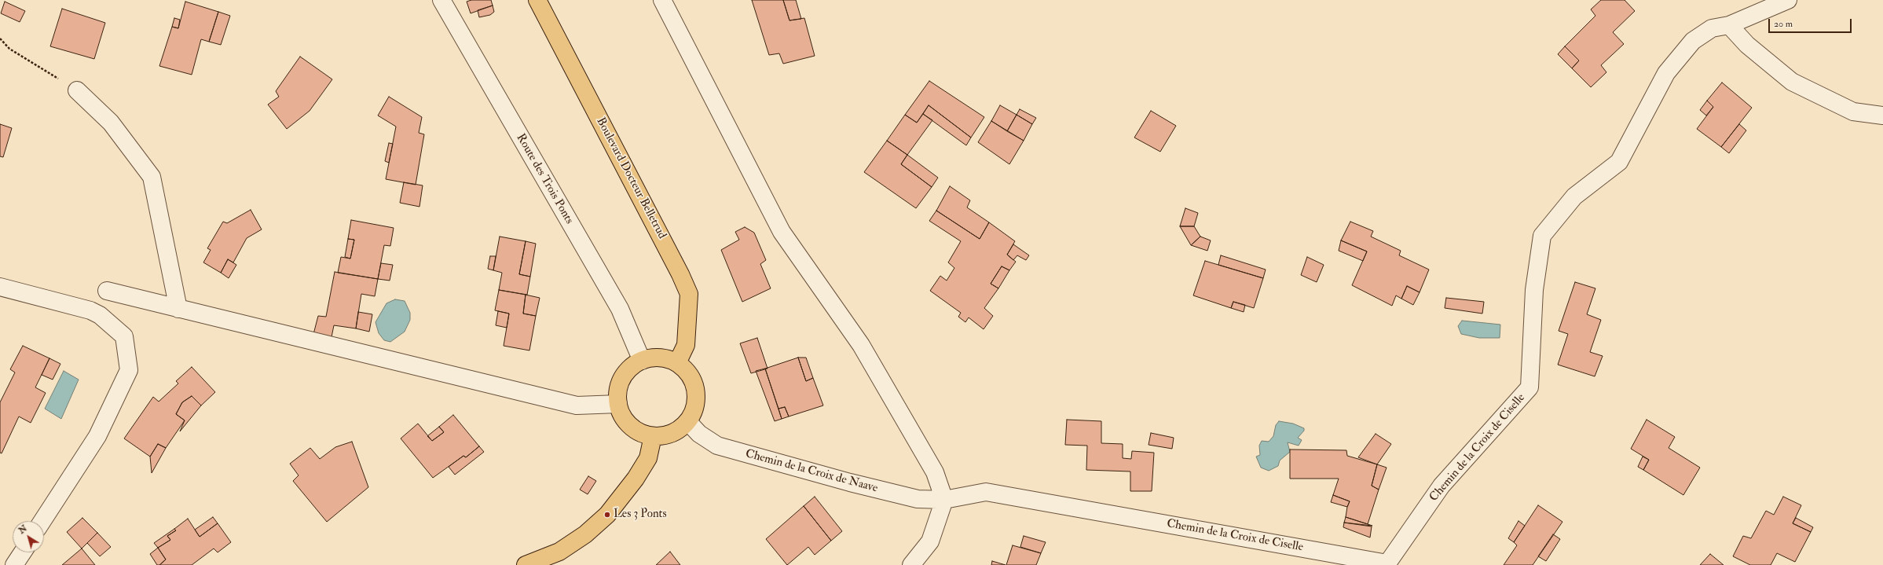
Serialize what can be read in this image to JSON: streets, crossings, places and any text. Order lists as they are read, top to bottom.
{
  "streets": {
    "main road": ["Boulevard Docteur Belletrud"],
    "street": ["Route des Trois Ponts", "Chemin de la Croix de Ciselle", "Chemin de la Croix de Naave"]
  },
  "crossings": [
    ["Boulevard Docteur Belletrud", "Route des Trois Ponts"],
    ["Boulevard Docteur Belletrud", "Chemin de la Croix de Naave"],
    ["Route des Trois Ponts", "Chemin de la Croix de Naave"],
    ["Chemin de la Croix de Ciselle", "Chemin de la Croix de Naave"]
  ],
  "places": ["Les 3 Ponts"],
  "scale_bar": "20 m",
  "north": "top left"
}
